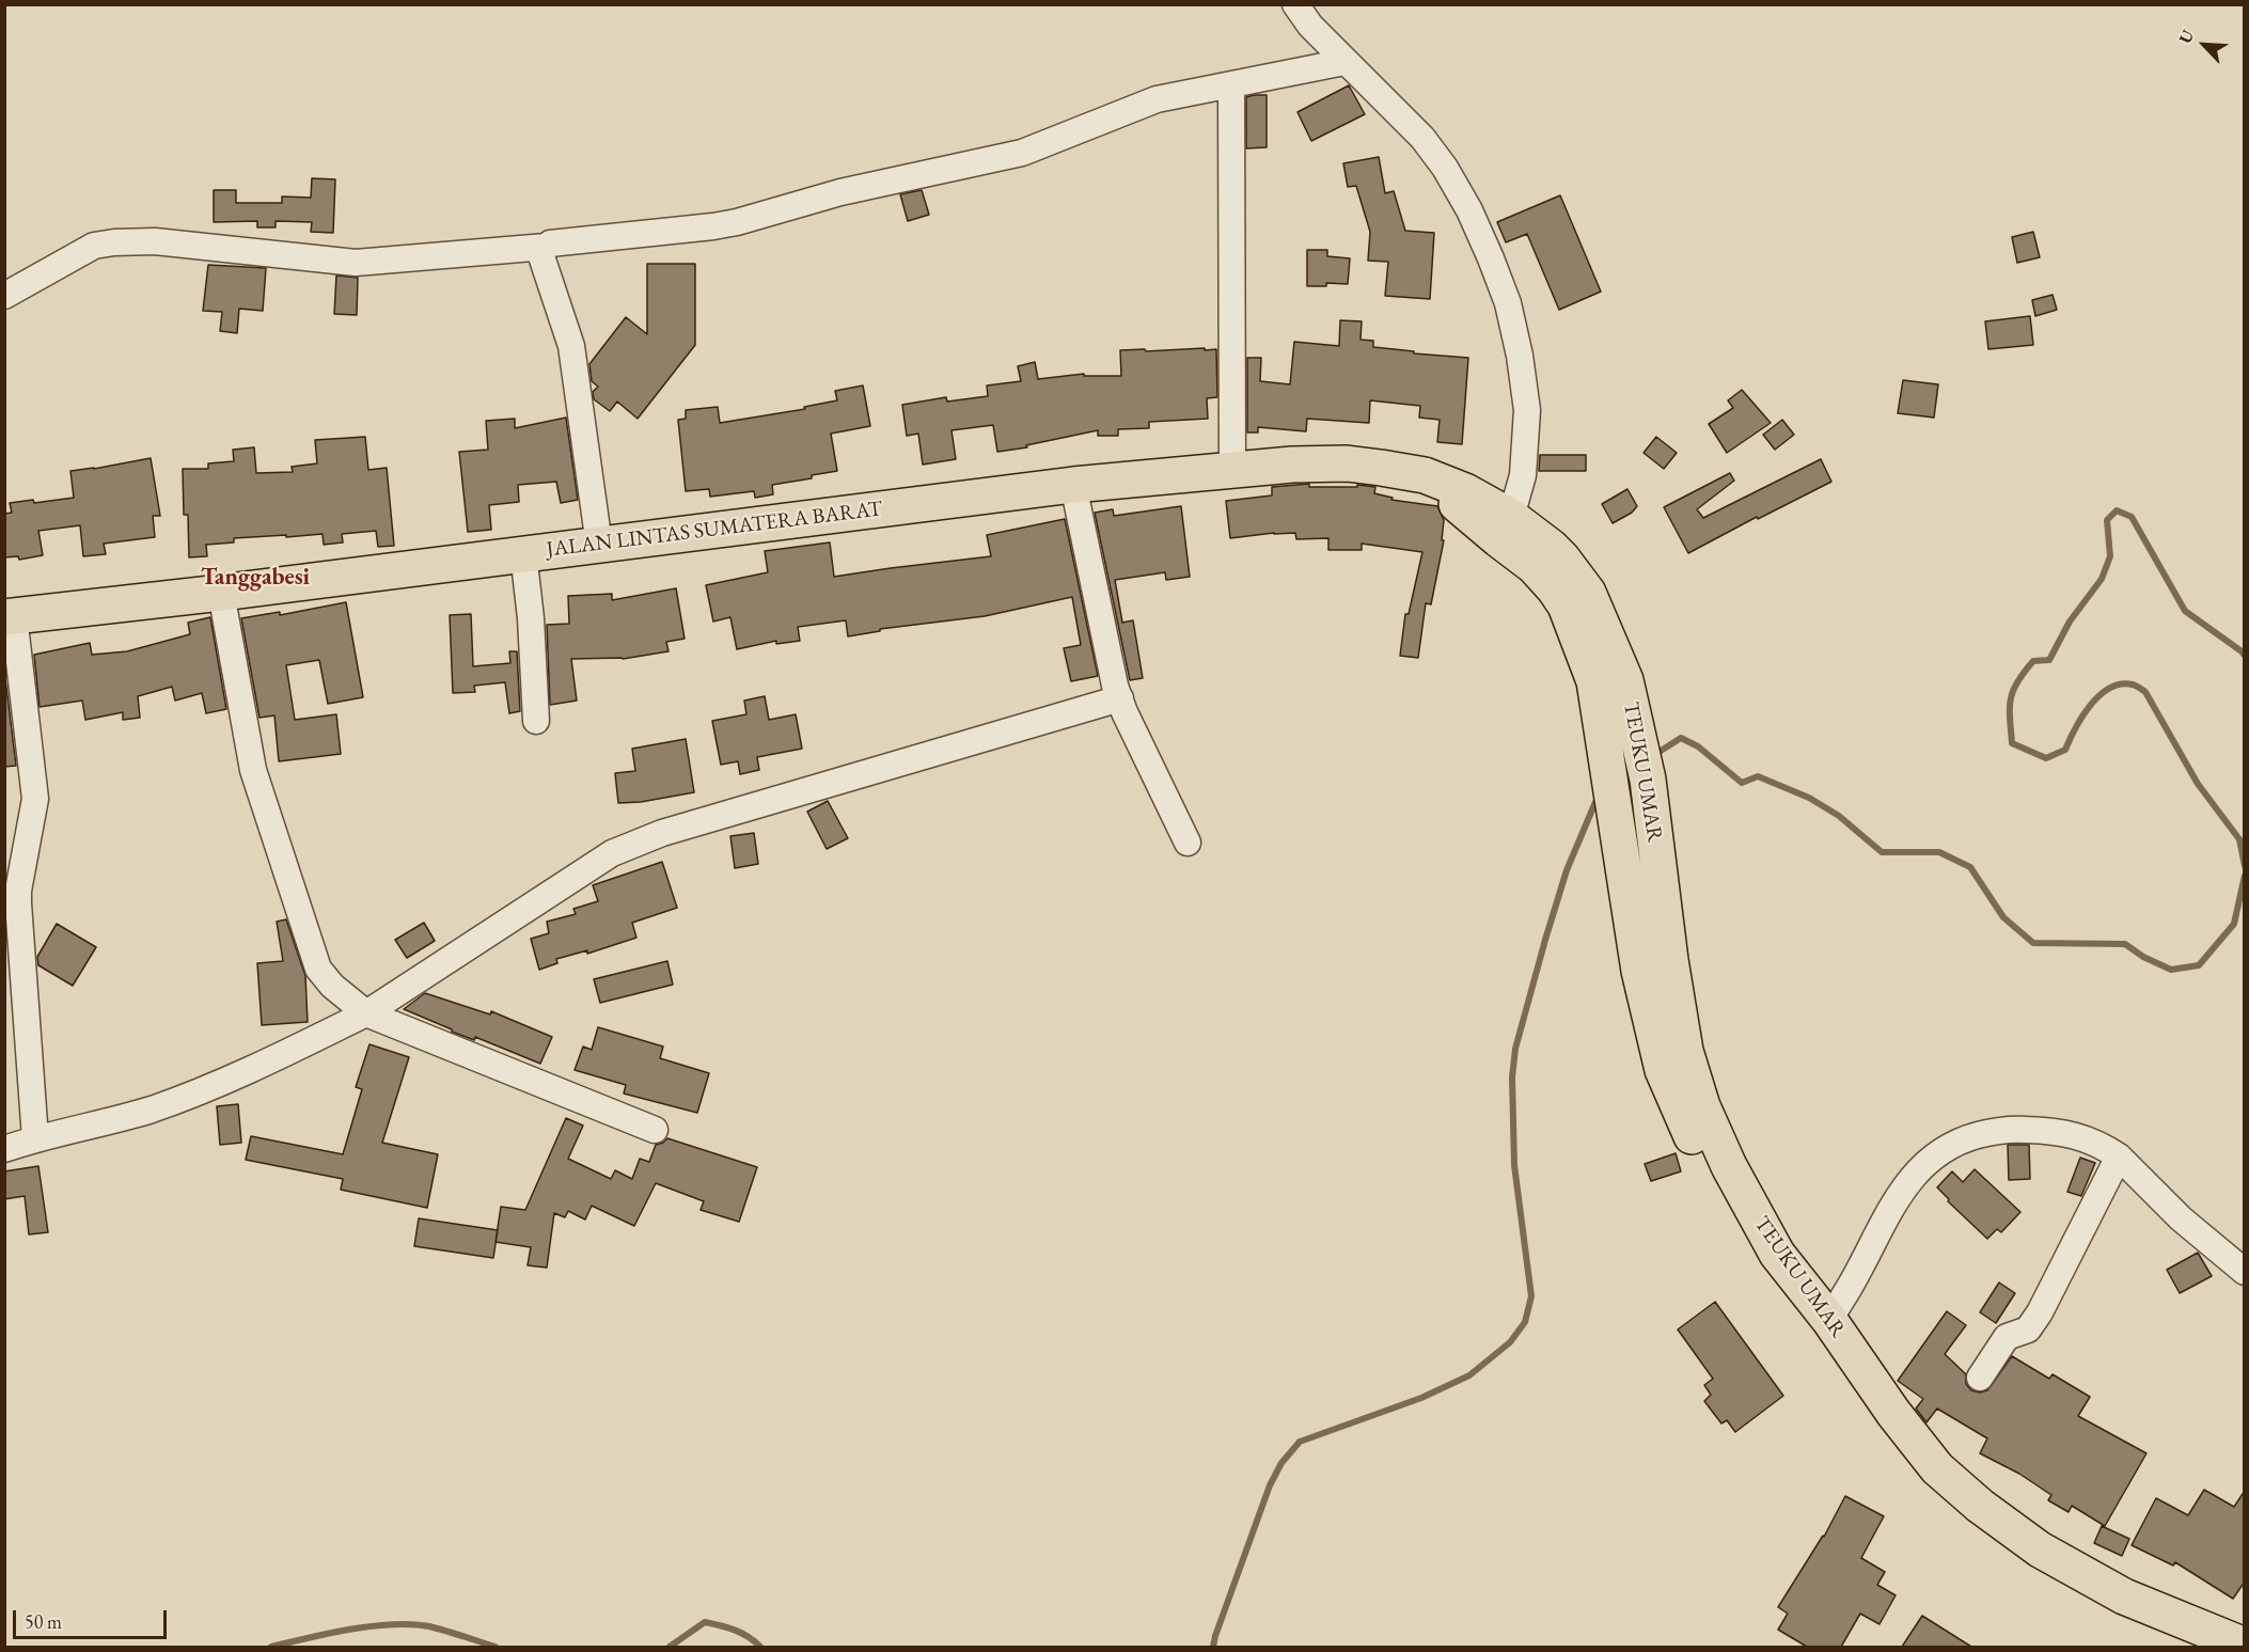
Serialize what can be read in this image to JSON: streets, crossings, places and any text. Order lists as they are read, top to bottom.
{
  "streets": {
    "highway": ["JALAN LINTAS SUMATERA BARAT", "TEUKU UMAR"]
  },
  "crossings": [
    ["JALAN LINTAS SUMATERA BARAT", "TEUKU UMAR"]
  ],
  "districts": ["Tanggabesi"],
  "scale_bar": "50 m",
  "north": "top left"
}
